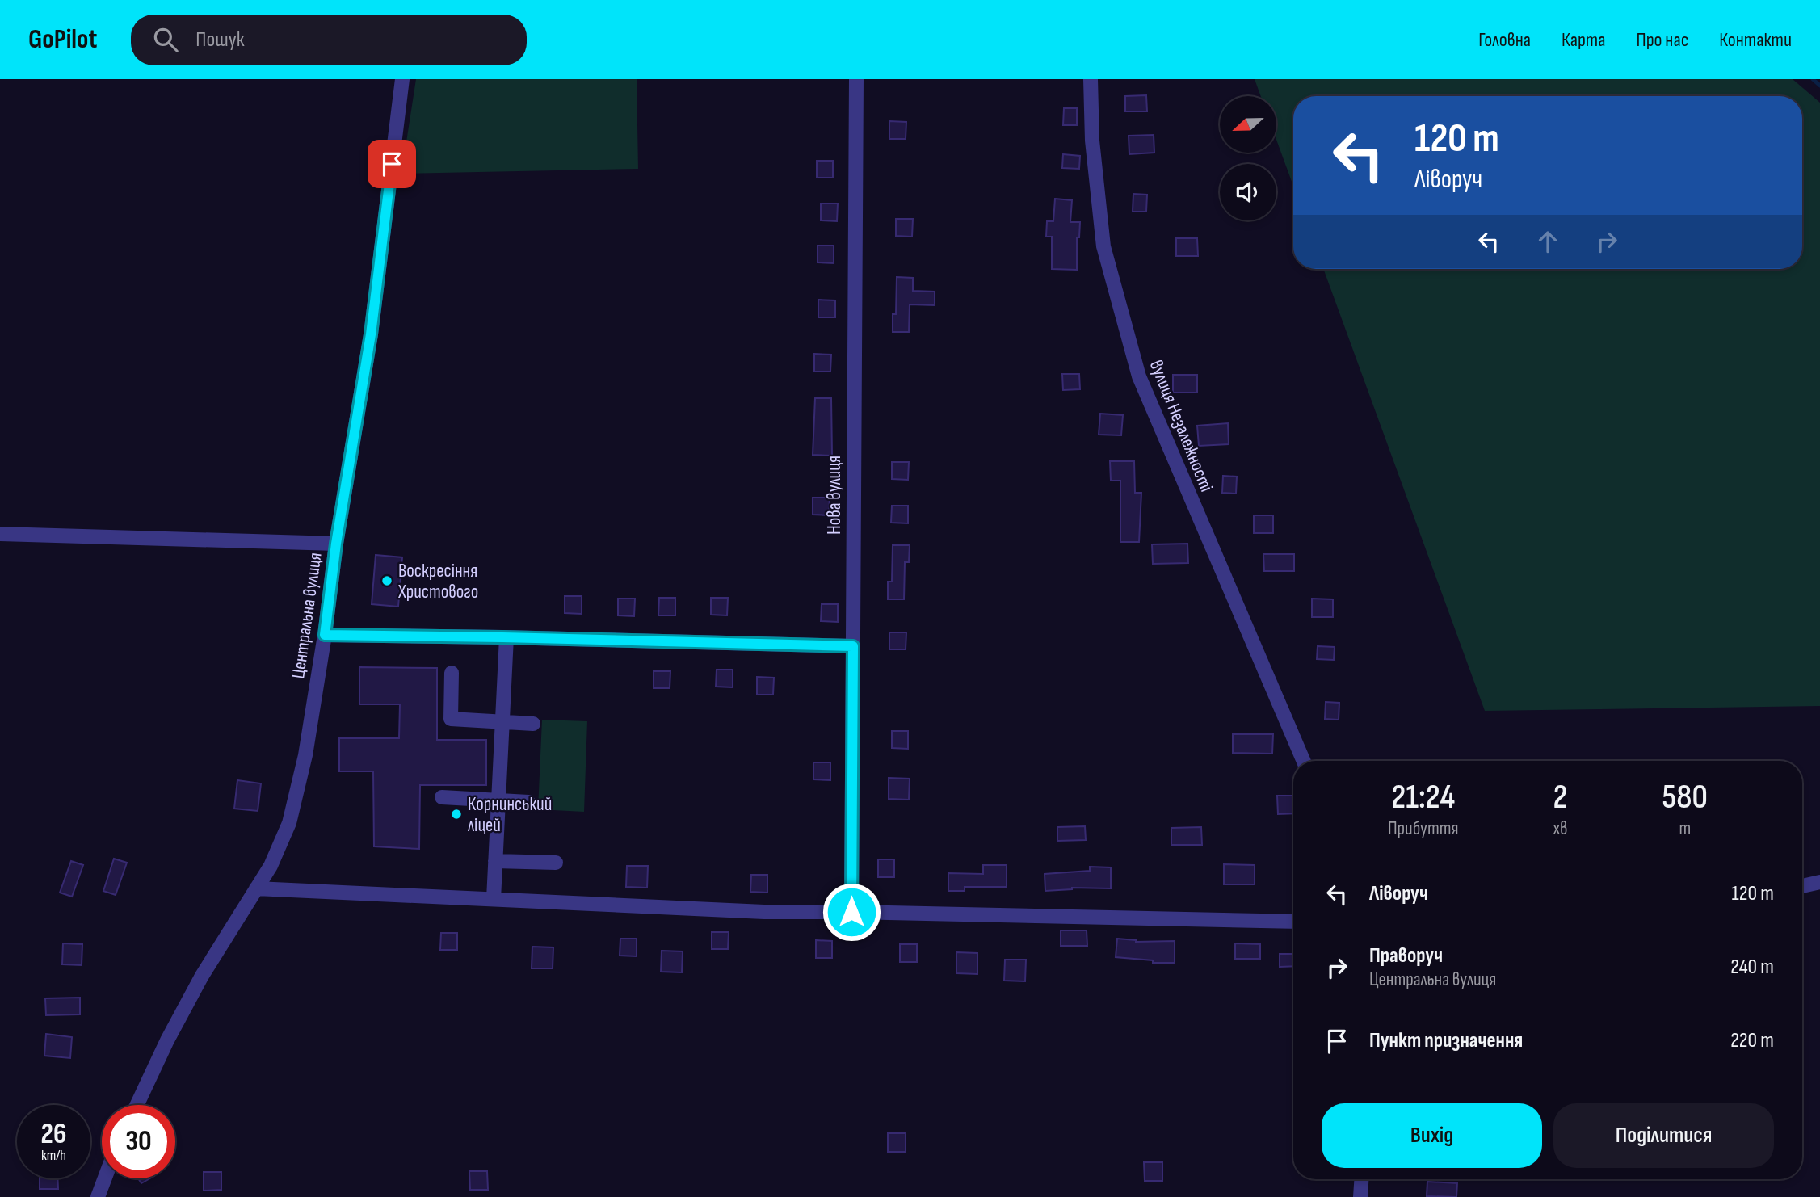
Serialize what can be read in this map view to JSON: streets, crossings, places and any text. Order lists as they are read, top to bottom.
{
  "streets": {
    "street": ["вулиця Незалежності", "Нова вулиця", "Центральна вулиця"]
  },
  "places": ["Воскресіння Христового", "Корнинський ліцей"],
  "north": "left",
  "page": {
    "header": "GoPilot",
    "search": "Пошук",
    "nav": [
      "Головна",
      "Карта",
      "Про нас",
      "Контакти"
    ],
    "turn": ["120 m", "Ліворуч"],
    "eta": [
      "21:24",
      "Прибуття",
      "2",
      "хв",
      "580",
      "m"
    ],
    "list": [
      {
        "name": "Ліворуч",
        "value": "120 m"
      },
      {
        "name": "Праворуч",
        "note": "Центральна вулиця",
        "value": "240 m"
      },
      {
        "name": "Пункт призначення",
        "value": "220 m"
      }
    ],
    "buttons": ["Вихід", "Поділитися"],
    "speed": "26 km/h",
    "limit": "30"
  }
}
